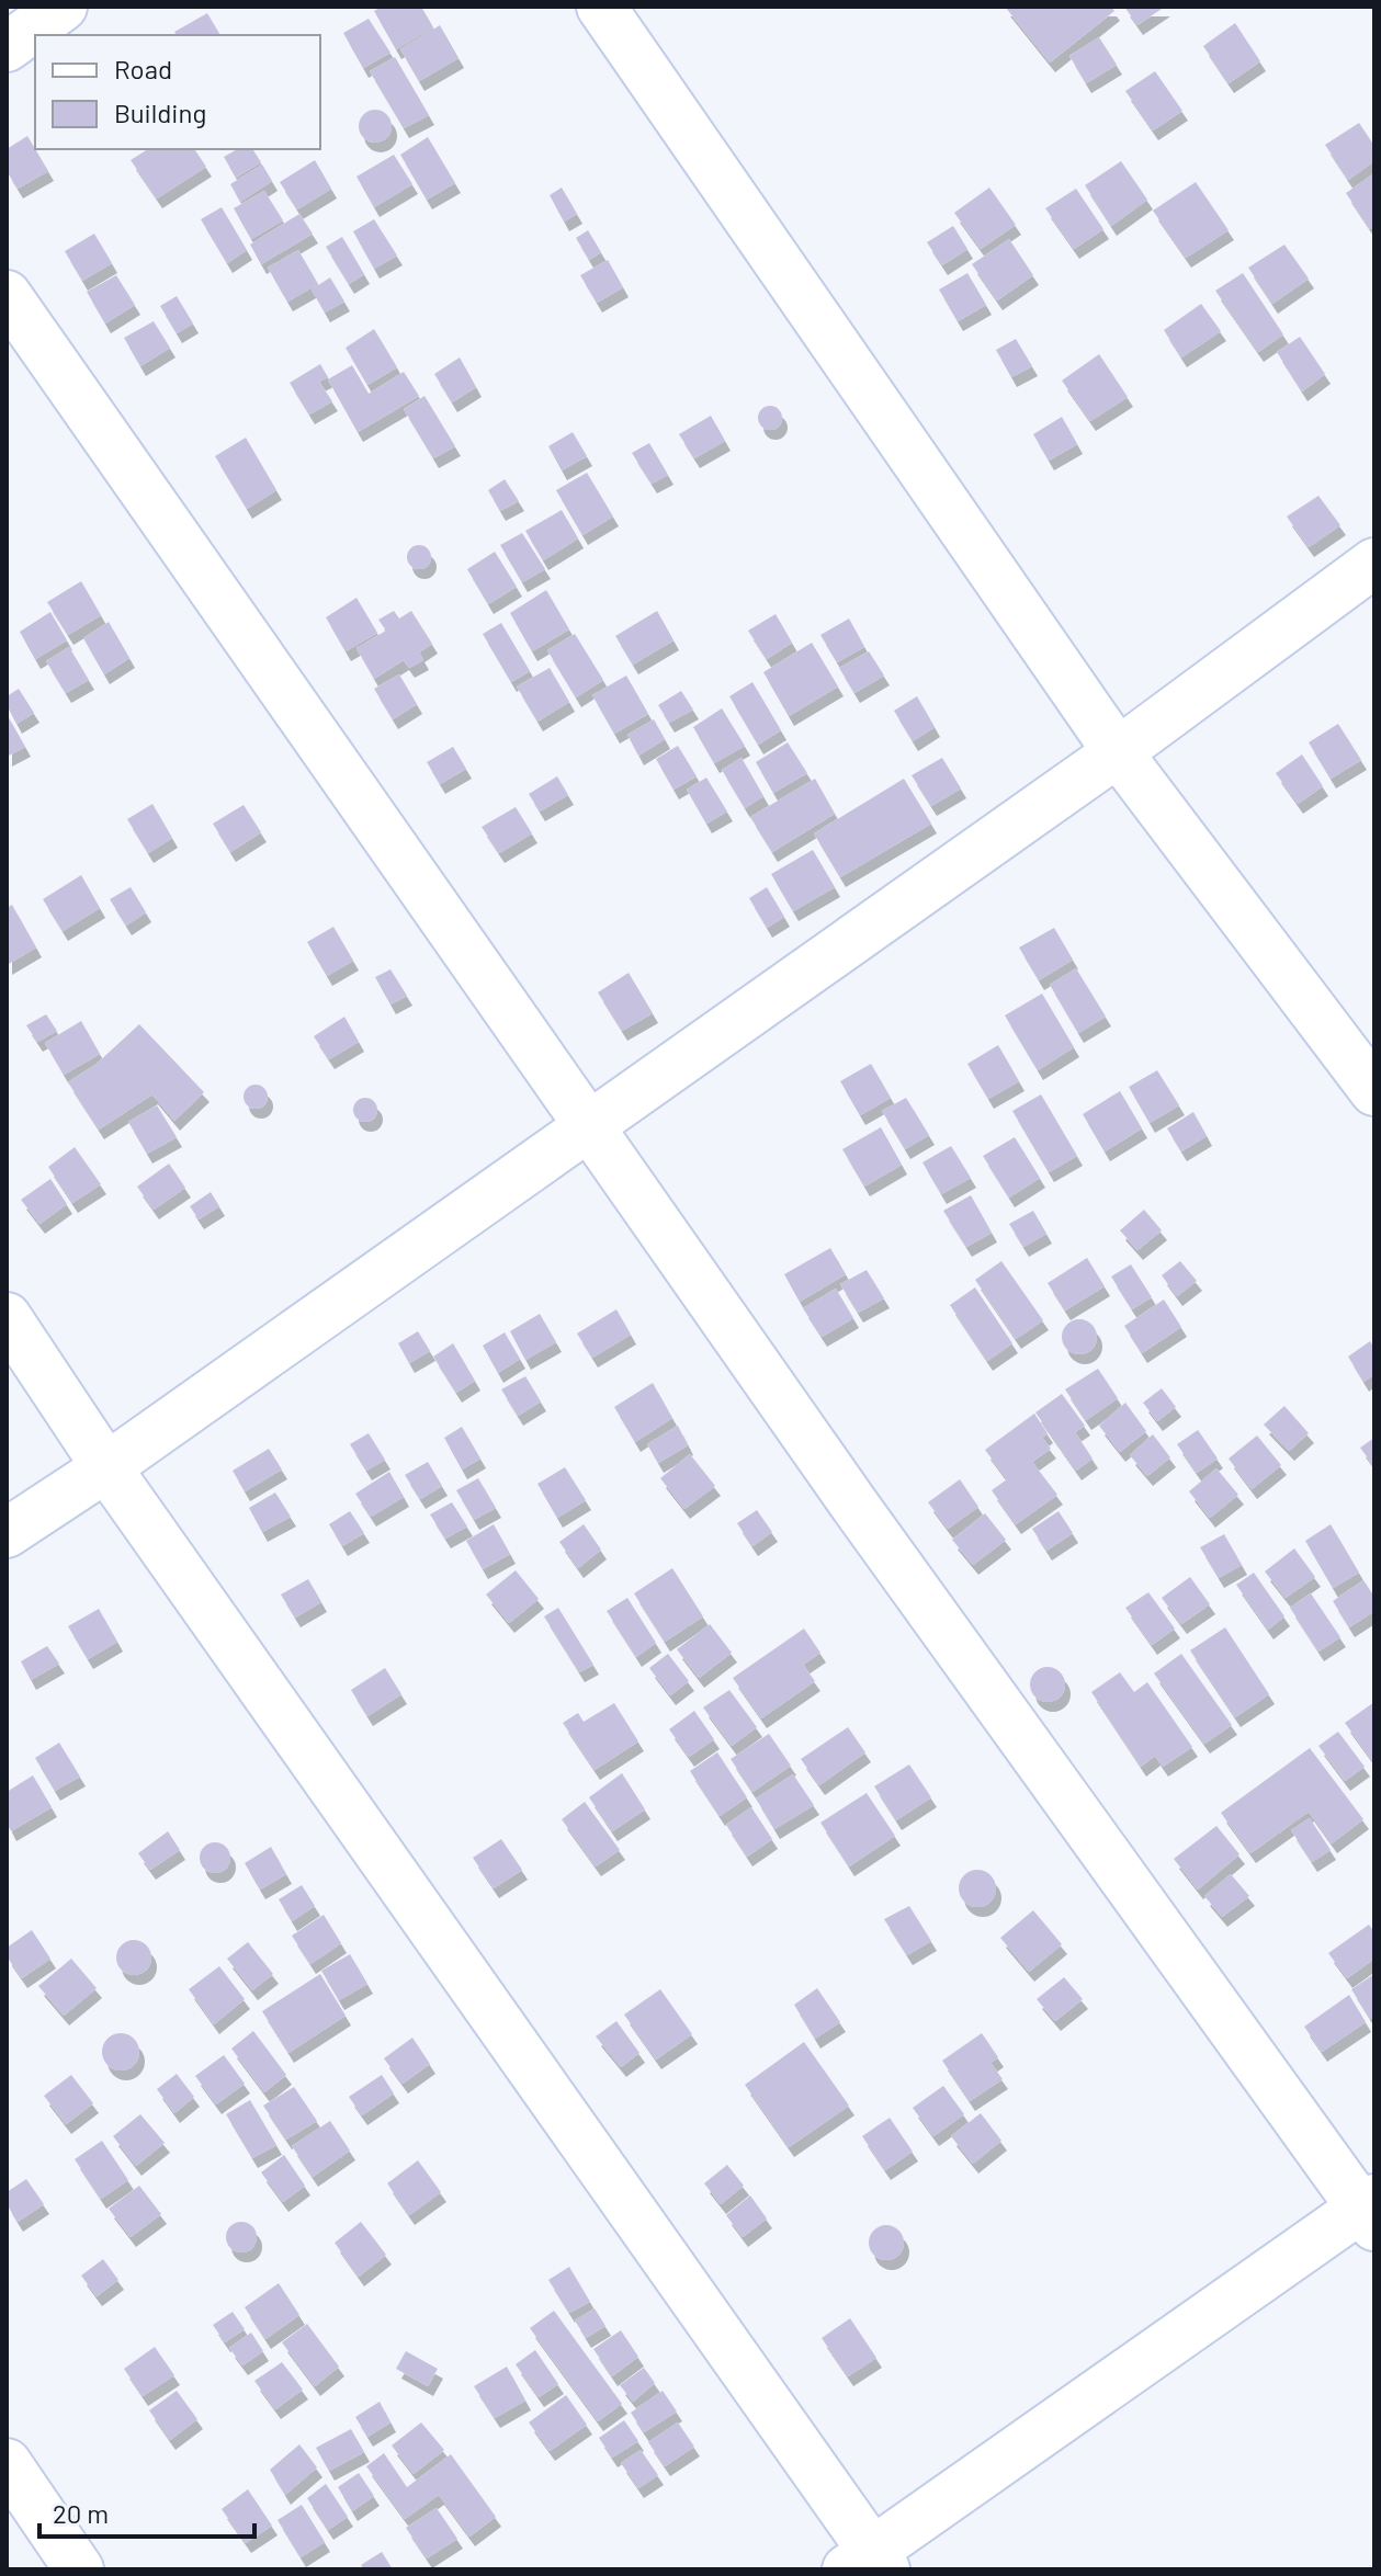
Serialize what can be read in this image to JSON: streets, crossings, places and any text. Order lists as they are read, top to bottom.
{
  "legend": ["Road", "Building"],
  "scale_bar": "20 m"
}
